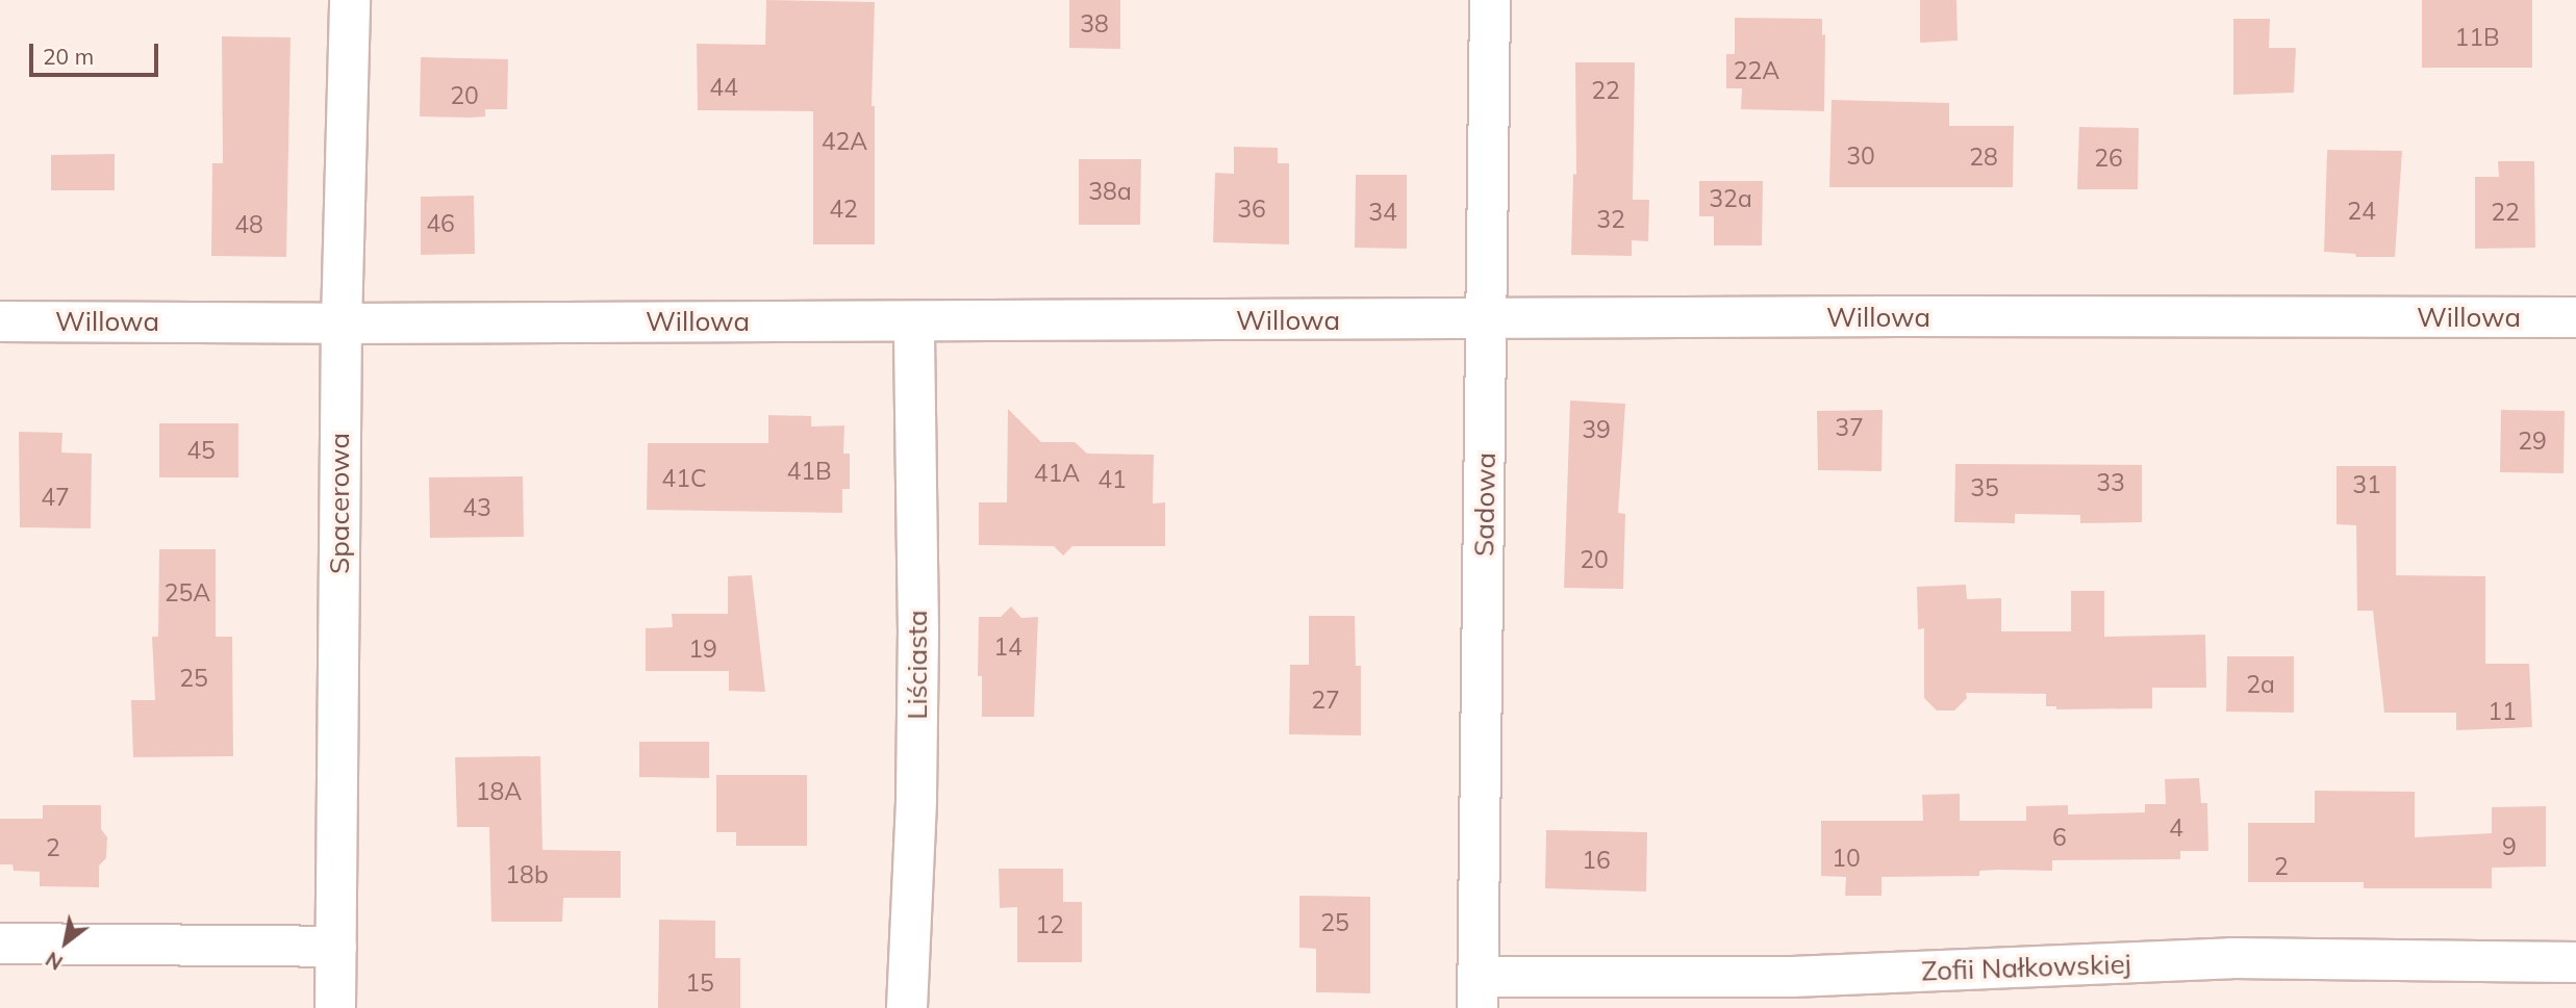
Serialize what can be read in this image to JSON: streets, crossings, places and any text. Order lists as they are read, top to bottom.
{
  "streets": {
    "street": [
      "Willowa",
      "Spacerowa",
      "Sadowa",
      "Liściasta",
      "Zofii Nałkowskiej"
    ]
  },
  "crossings": [
    ["Willowa", "Spacerowa"],
    ["Willowa", "Sadowa"],
    ["Willowa", "Liściasta"],
    ["Sadowa", "Zofii Nałkowskiej"]
  ],
  "house_numbers": [
    "38",
    "11B",
    "22A",
    "44",
    "22",
    "20",
    "42A",
    "30",
    "28",
    "26",
    "38a",
    "32a",
    "42",
    "36",
    "24",
    "34",
    "22",
    "32",
    "46",
    "48",
    "37",
    "39",
    "29",
    "45",
    "41B",
    "41A",
    "41C",
    "41",
    "33",
    "31",
    "35",
    "47",
    "43",
    "20",
    "25A",
    "14",
    "19",
    "25",
    "2a",
    "27",
    "11",
    "18A",
    "4",
    "6",
    "9",
    "2",
    "10",
    "16",
    "2",
    "18b",
    "25",
    "12",
    "15"
  ],
  "scale_bar": "20 m",
  "north": "bottom left"
}
